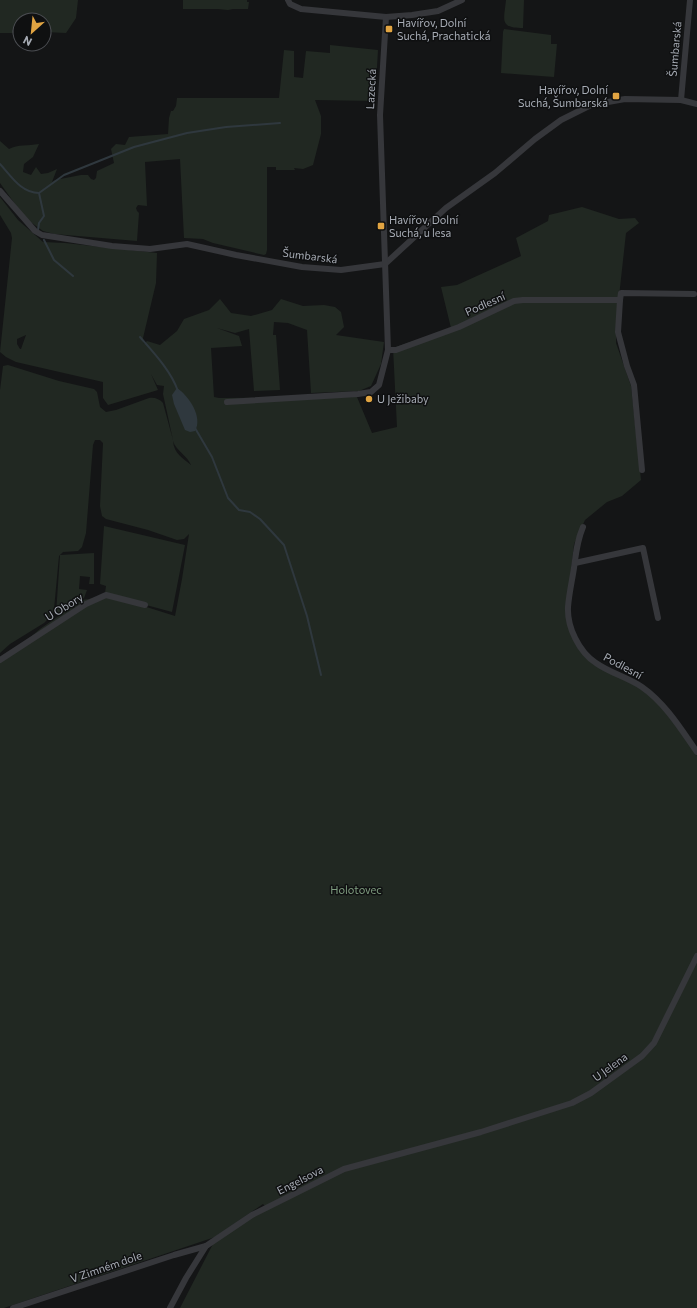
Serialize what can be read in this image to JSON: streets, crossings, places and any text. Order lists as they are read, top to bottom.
{
  "streets": {
    "street": [
      "Šumbarská",
      "Lazecká",
      "Podlesní",
      "U Obory",
      "U Jelena",
      "Engelsova",
      "V Zimném dole"
    ]
  },
  "crossings": [
    ["Šumbarská", "Lazecká"],
    ["Lazecká", "Podlesní"],
    ["U Jelena", "Engelsova"],
    ["Engelsova", "V Zimném dole"]
  ],
  "parks": ["Holotovec"],
  "places": {
    "transit": ["Havířov, Dolní Suchá, Prachatická", "Havířov, Dolní Suchá, Šumbarská", "Havířov, Dolní Suchá, u lesa"],
    "other": ["U Ježibaby"]
  },
  "north": "bottom left"
}
